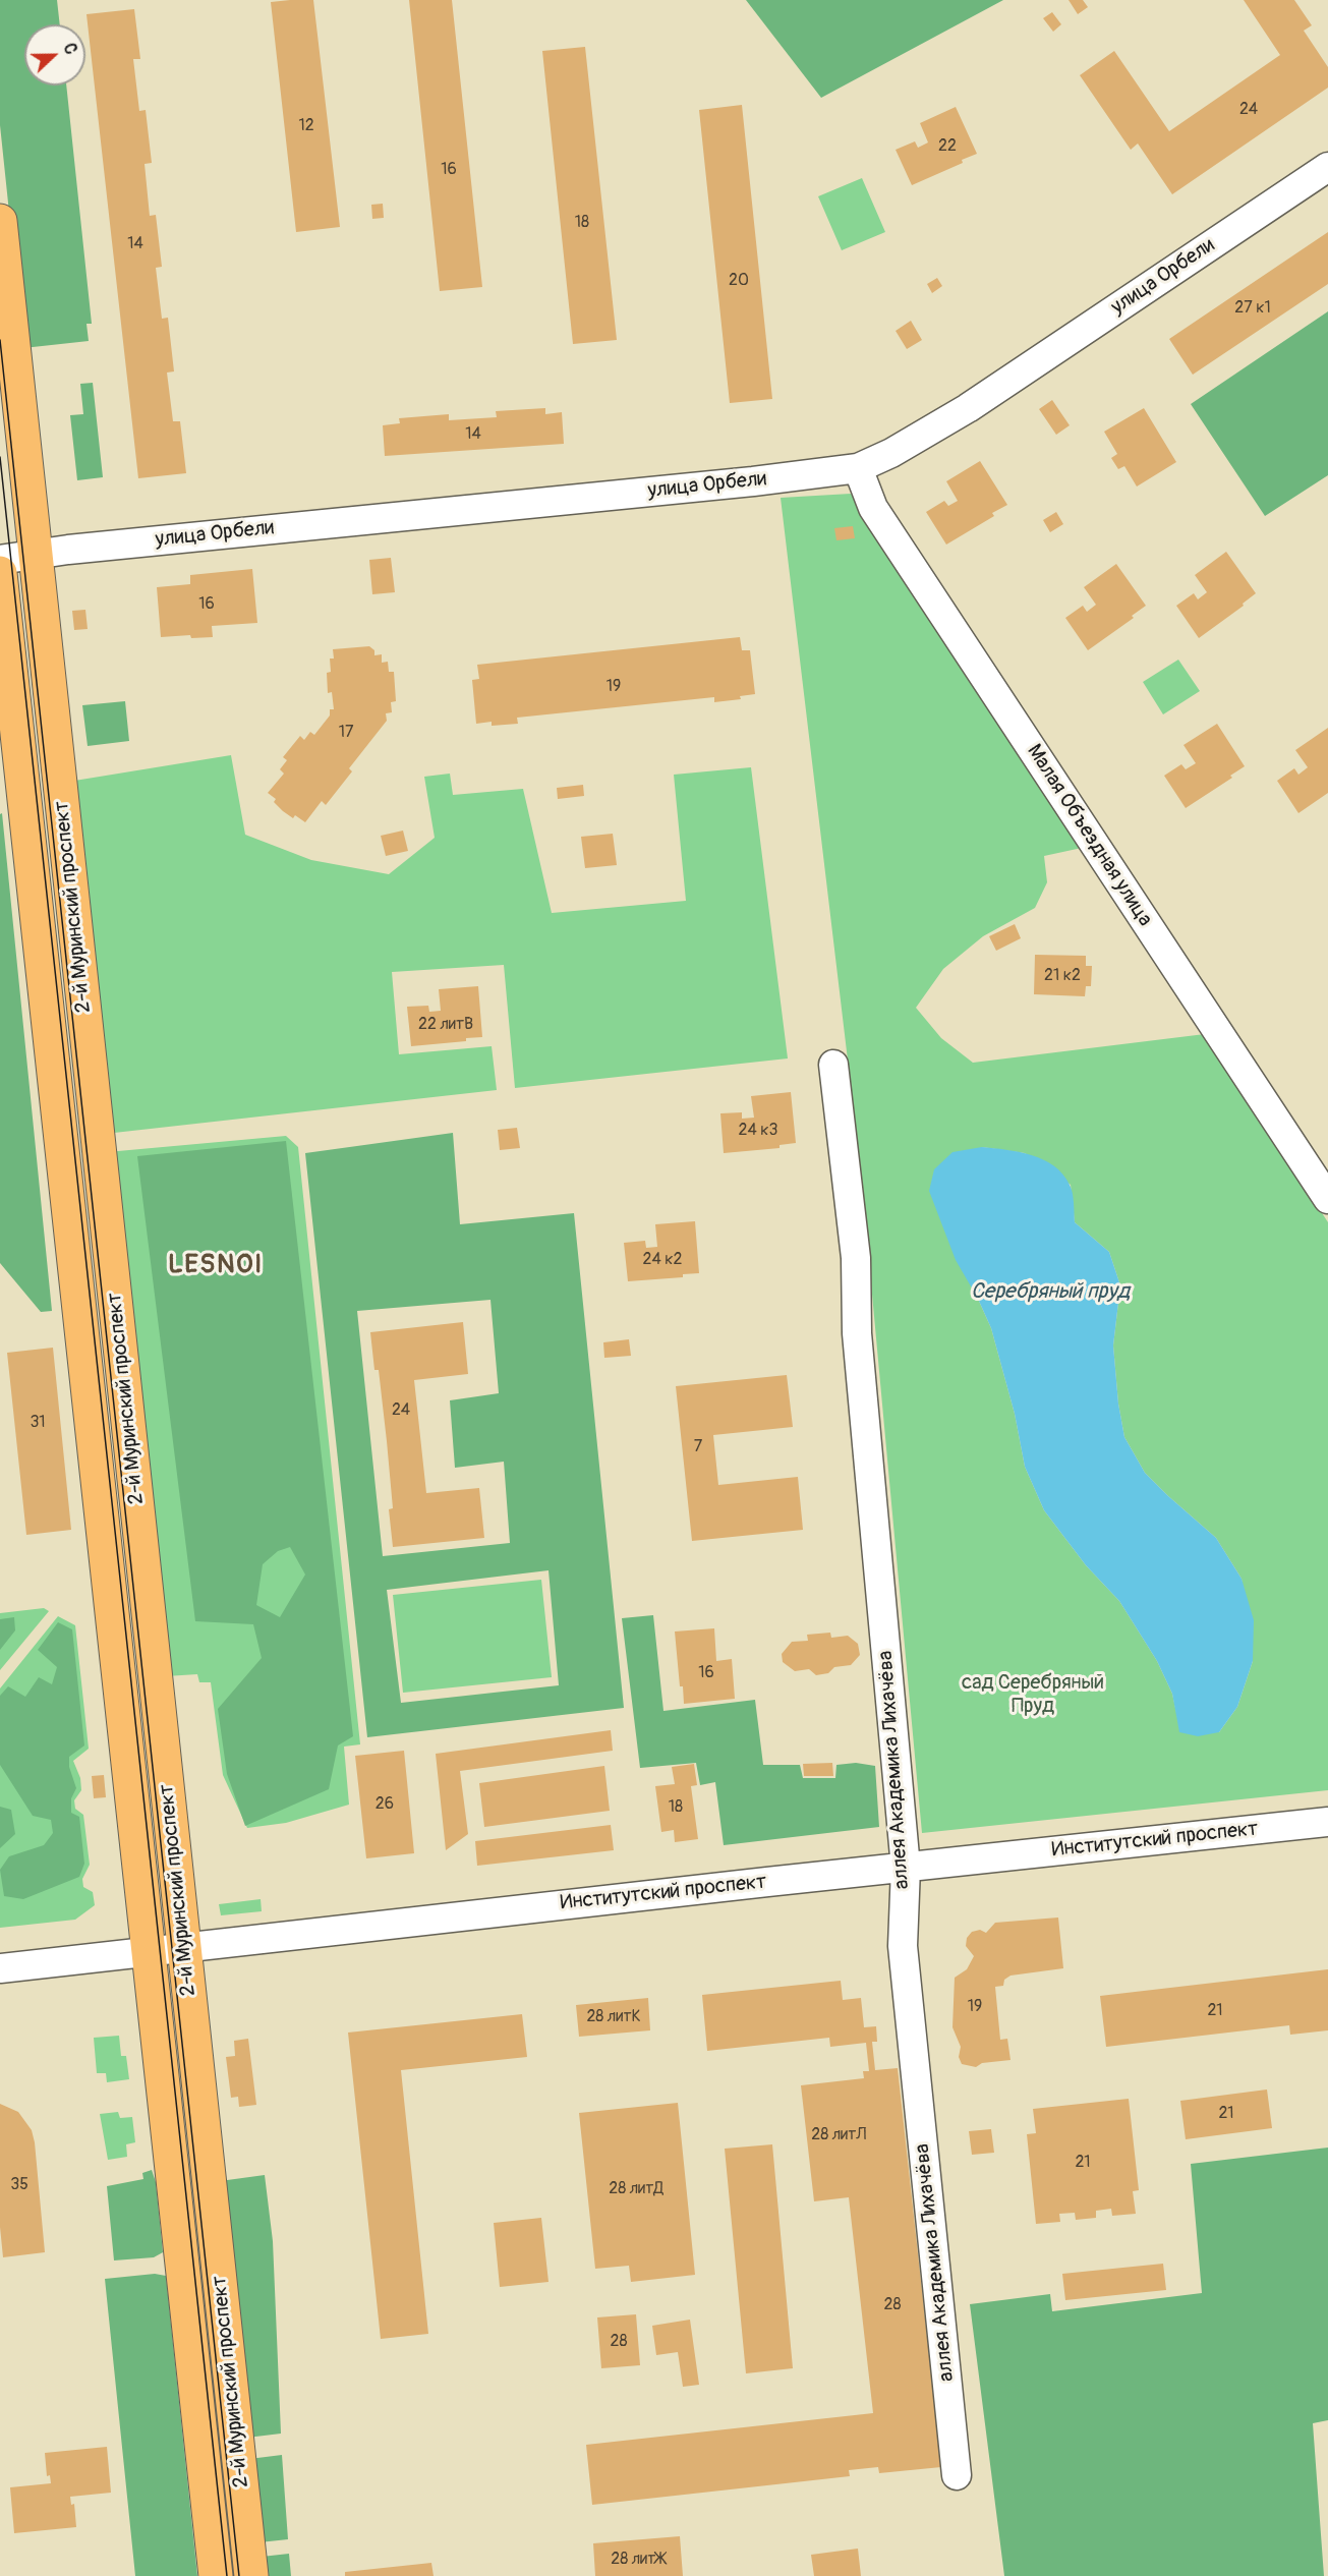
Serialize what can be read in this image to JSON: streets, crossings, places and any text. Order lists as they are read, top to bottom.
{
  "streets": {
    "main road": ["2-й Муринский проспект"],
    "street": [
      "улица Орбели",
      "Малая Объездная улица",
      "аллея Академика Лихачёва",
      "Институтский проспект"
    ]
  },
  "crossings": [
    ["улица Орбели", "Малая Объездная улица"],
    ["улица Орбели", "2-й Муринский проспект"],
    ["2-й Муринский проспект", "Институтский проспект"],
    ["аллея Академика Лихачёва", "Институтский проспект"]
  ],
  "districts": ["LESNOI"],
  "water": ["Серебряный пруд"],
  "parks": ["сад Серебряный Пруд"],
  "house_numbers": [
    "24",
    "12",
    "22",
    "16",
    "18",
    "14",
    "20",
    "27 к1",
    "14",
    "16",
    "19",
    "17",
    "21 к2",
    "22 литВ",
    "24 к3",
    "24 к2",
    "24",
    "31",
    "7",
    "16",
    "26",
    "18",
    "19",
    "21",
    "28 литК",
    "21",
    "28 литЛ",
    "21",
    "35",
    "28 литД",
    "28",
    "28",
    "28 литЖ"
  ],
  "north": "right"
}
